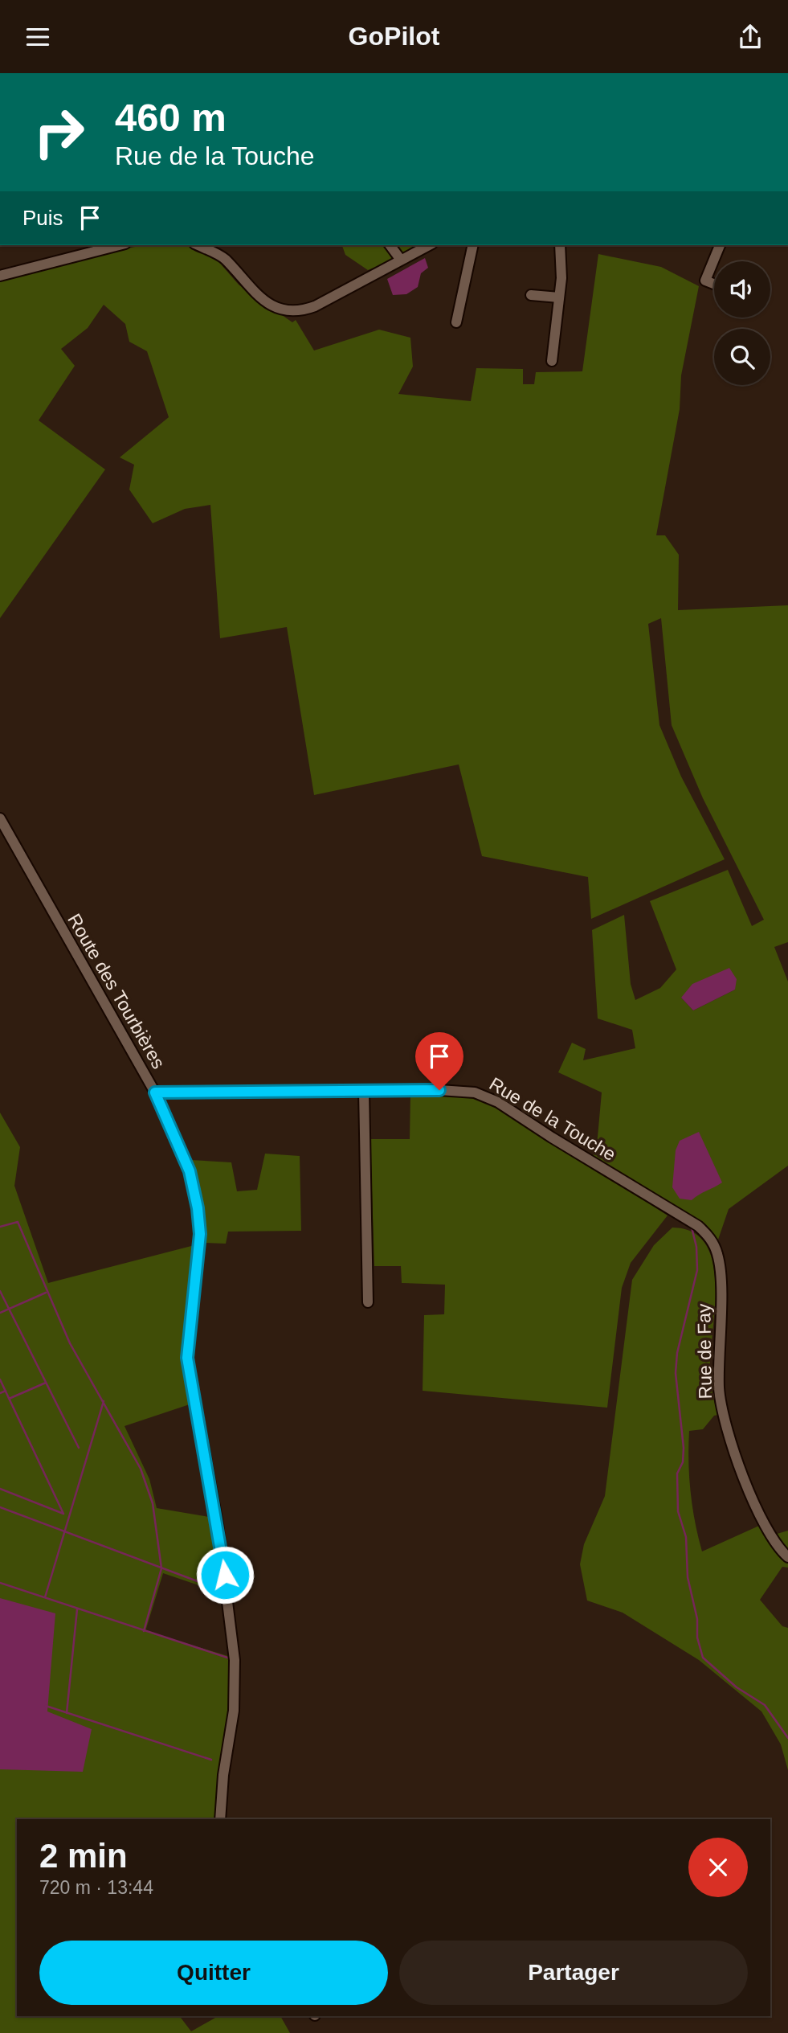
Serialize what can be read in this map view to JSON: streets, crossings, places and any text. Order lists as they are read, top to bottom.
{
  "streets": {
    "street": ["Route des Tourbières", "Rue de la Touche", "Rue de Fay"]
  },
  "crossings": [
    ["Route des Tourbières", "Rue de la Touche"],
    ["Rue de la Touche", "Rue de Fay"]
  ],
  "page": {
    "header": "GoPilot",
    "turn": ["460 m", "Rue de la Touche"],
    "then": "Puis",
    "heading": ["2 min", "720 m · 13:44"],
    "buttons": ["Quitter", "Partager"]
  }
}
